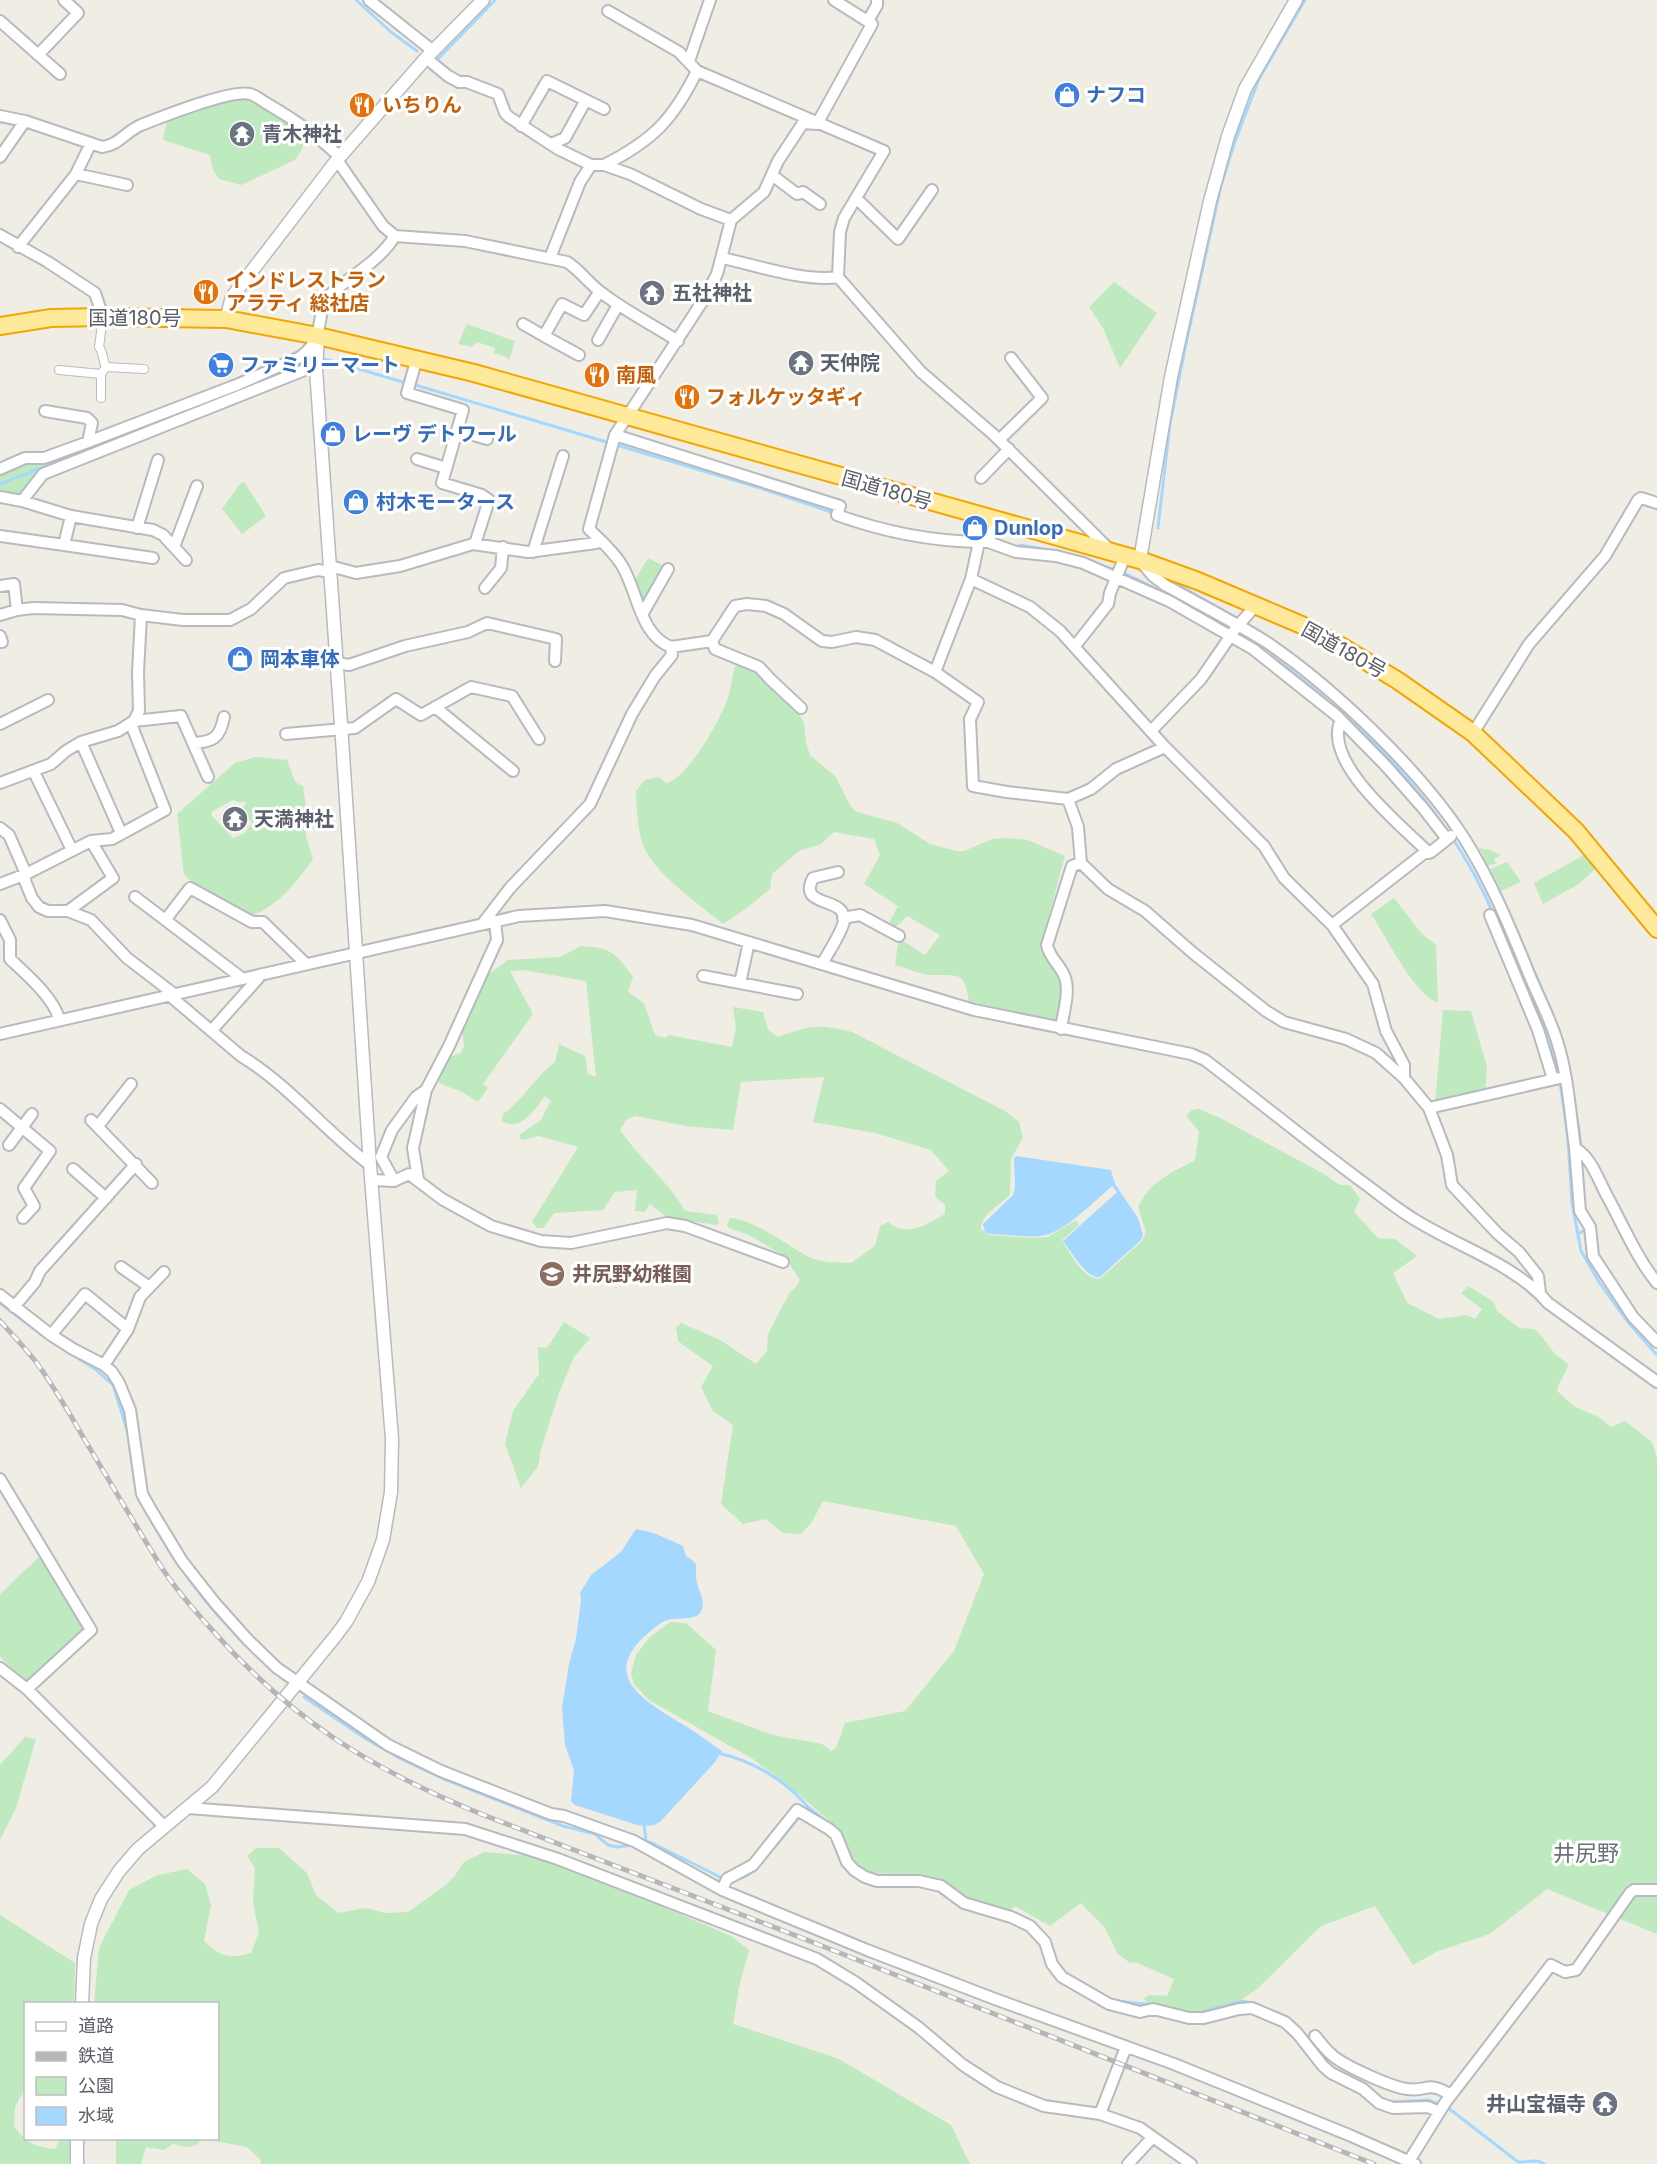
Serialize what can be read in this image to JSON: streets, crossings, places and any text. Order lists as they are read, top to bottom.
{
  "streets": {
    "highway": ["国道180号"]
  },
  "districts": ["井尻野"],
  "places": {
    "shop": [
      "ナフコ",
      "レーヴ デトワール",
      "村木モータース",
      "Dunlop",
      "岡本車体"
    ],
    "restaurant": [
      "いちりん",
      "インドレストラン アラティ 総社店",
      "南風",
      "フォルケッタギィ"
    ],
    "temple": [
      "青木神社",
      "五社神社",
      "天仲院",
      "天満神社",
      "井山宝福寺"
    ],
    "supermarket": ["ファミリーマート"],
    "school or university": ["井尻野幼稚園"]
  },
  "legend": [
    "道路",
    "鉄道",
    "公園",
    "水域"
  ]
}
